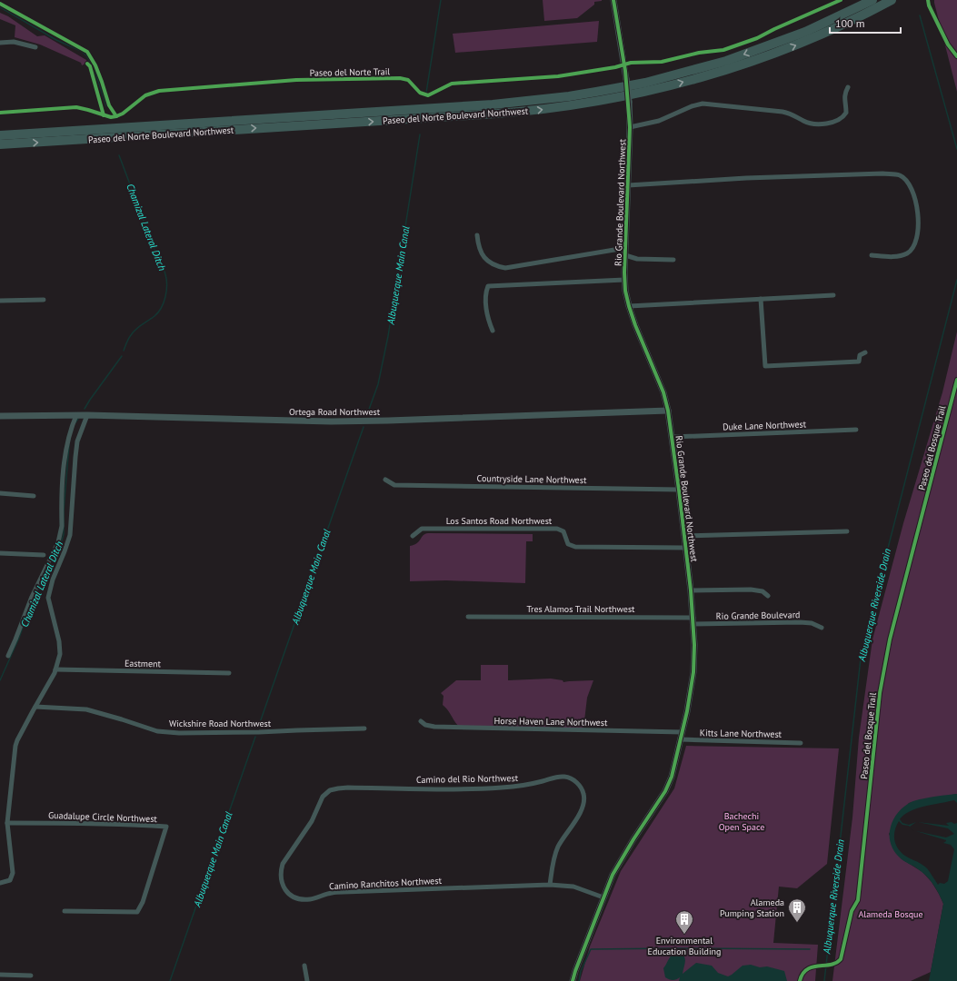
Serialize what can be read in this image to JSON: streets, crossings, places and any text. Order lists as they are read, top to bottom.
{
  "streets": {
    "highway": ["Paseo del Norte Boulevard Northwest"],
    "street": [
      "Rio Grande Boulevard Northwest",
      "Ortega Road Northwest",
      "Duke Lane Northwest",
      "Countryside Lane Northwest",
      "Los Santos Road Northwest",
      "Tres Alamos Trail Northwest",
      "Rio Grande Boulevard",
      "Eastment",
      "Horse Haven Lane Northwest",
      "Wickshire Road Northwest",
      "Kitts Lane Northwest",
      "Camino del Rio Northwest",
      "Guadalupe Circle Northwest",
      "Camino Ranchitos Northwest"
    ],
    "cycle path": ["Paseo del Norte Trail", "Paseo del Bosque Trail"]
  },
  "crossings": [
    ["Rio Grande Boulevard Northwest", "Ortega Road Northwest"],
    ["Rio Grande Boulevard Northwest", "Duke Lane Northwest"],
    ["Rio Grande Boulevard Northwest", "Countryside Lane Northwest"],
    ["Rio Grande Boulevard Northwest", "Los Santos Road Northwest"],
    ["Rio Grande Boulevard Northwest", "Tres Alamos Trail Northwest"],
    ["Rio Grande Boulevard Northwest", "Rio Grande Boulevard"],
    ["Rio Grande Boulevard Northwest", "Horse Haven Lane Northwest"],
    ["Rio Grande Boulevard Northwest", "Kitts Lane Northwest"],
    ["Rio Grande Boulevard Northwest", "Camino Ranchitos Northwest"],
    ["Tres Alamos Trail Northwest", "Rio Grande Boulevard"],
    ["Camino del Rio Northwest", "Camino Ranchitos Northwest"]
  ],
  "water": ["Chamizal Lateral Ditch", "Albuquerque Main Canal", "Albuquerque Riverside Drain"],
  "parks": ["Bachechi Open Space", "Alameda Bosque"],
  "places": {
    "building": ["Alameda Pumping Station", "Environmental Education Building"]
  },
  "scale_bar": "100 m"
}
